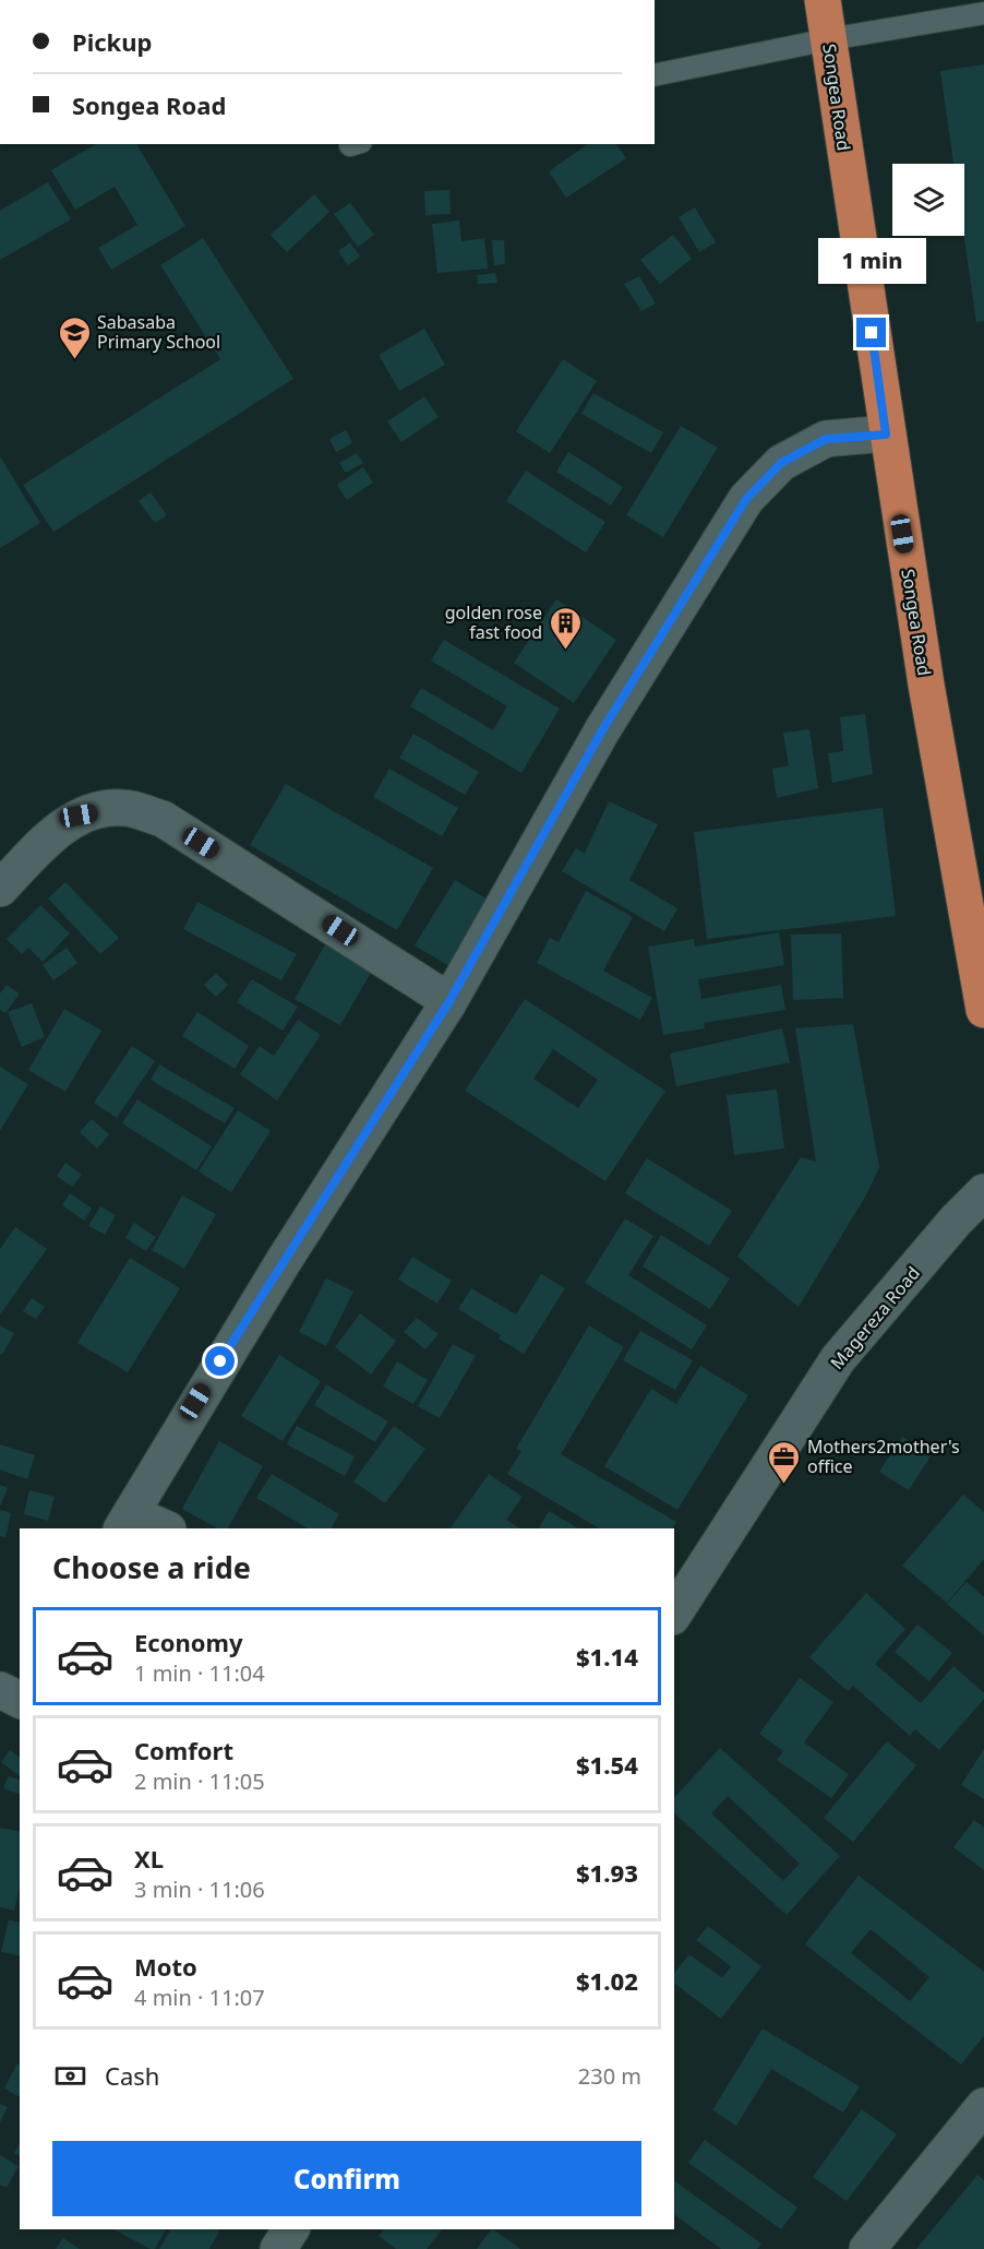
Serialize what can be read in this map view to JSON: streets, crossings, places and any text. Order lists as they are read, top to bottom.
{
  "streets": {
    "highway": ["Songea Road"],
    "street": ["Magereza Road"]
  },
  "places": {
    "school or university": ["Sabasaba Primary School"],
    "building": ["golden rose fast food"],
    "office": ["Mothers2mother's office"]
  },
  "page": {
    "banner": ["Pickup", "Songea Road"],
    "bubble": "1 min",
    "heading": "Choose a ride",
    "list": [
      {
        "name": "Economy",
        "note": "1 min · 11:04",
        "value": "$1.14"
      },
      {
        "name": "Comfort",
        "note": "2 min · 11:05",
        "value": "$1.54"
      },
      {
        "name": "XL",
        "note": "3 min · 11:06",
        "value": "$1.93"
      },
      {
        "name": "Moto",
        "note": "4 min · 11:07",
        "value": "$1.02"
      }
    ],
    "pay": ["Cash", "230 m"],
    "buttons": "Confirm"
  }
}
